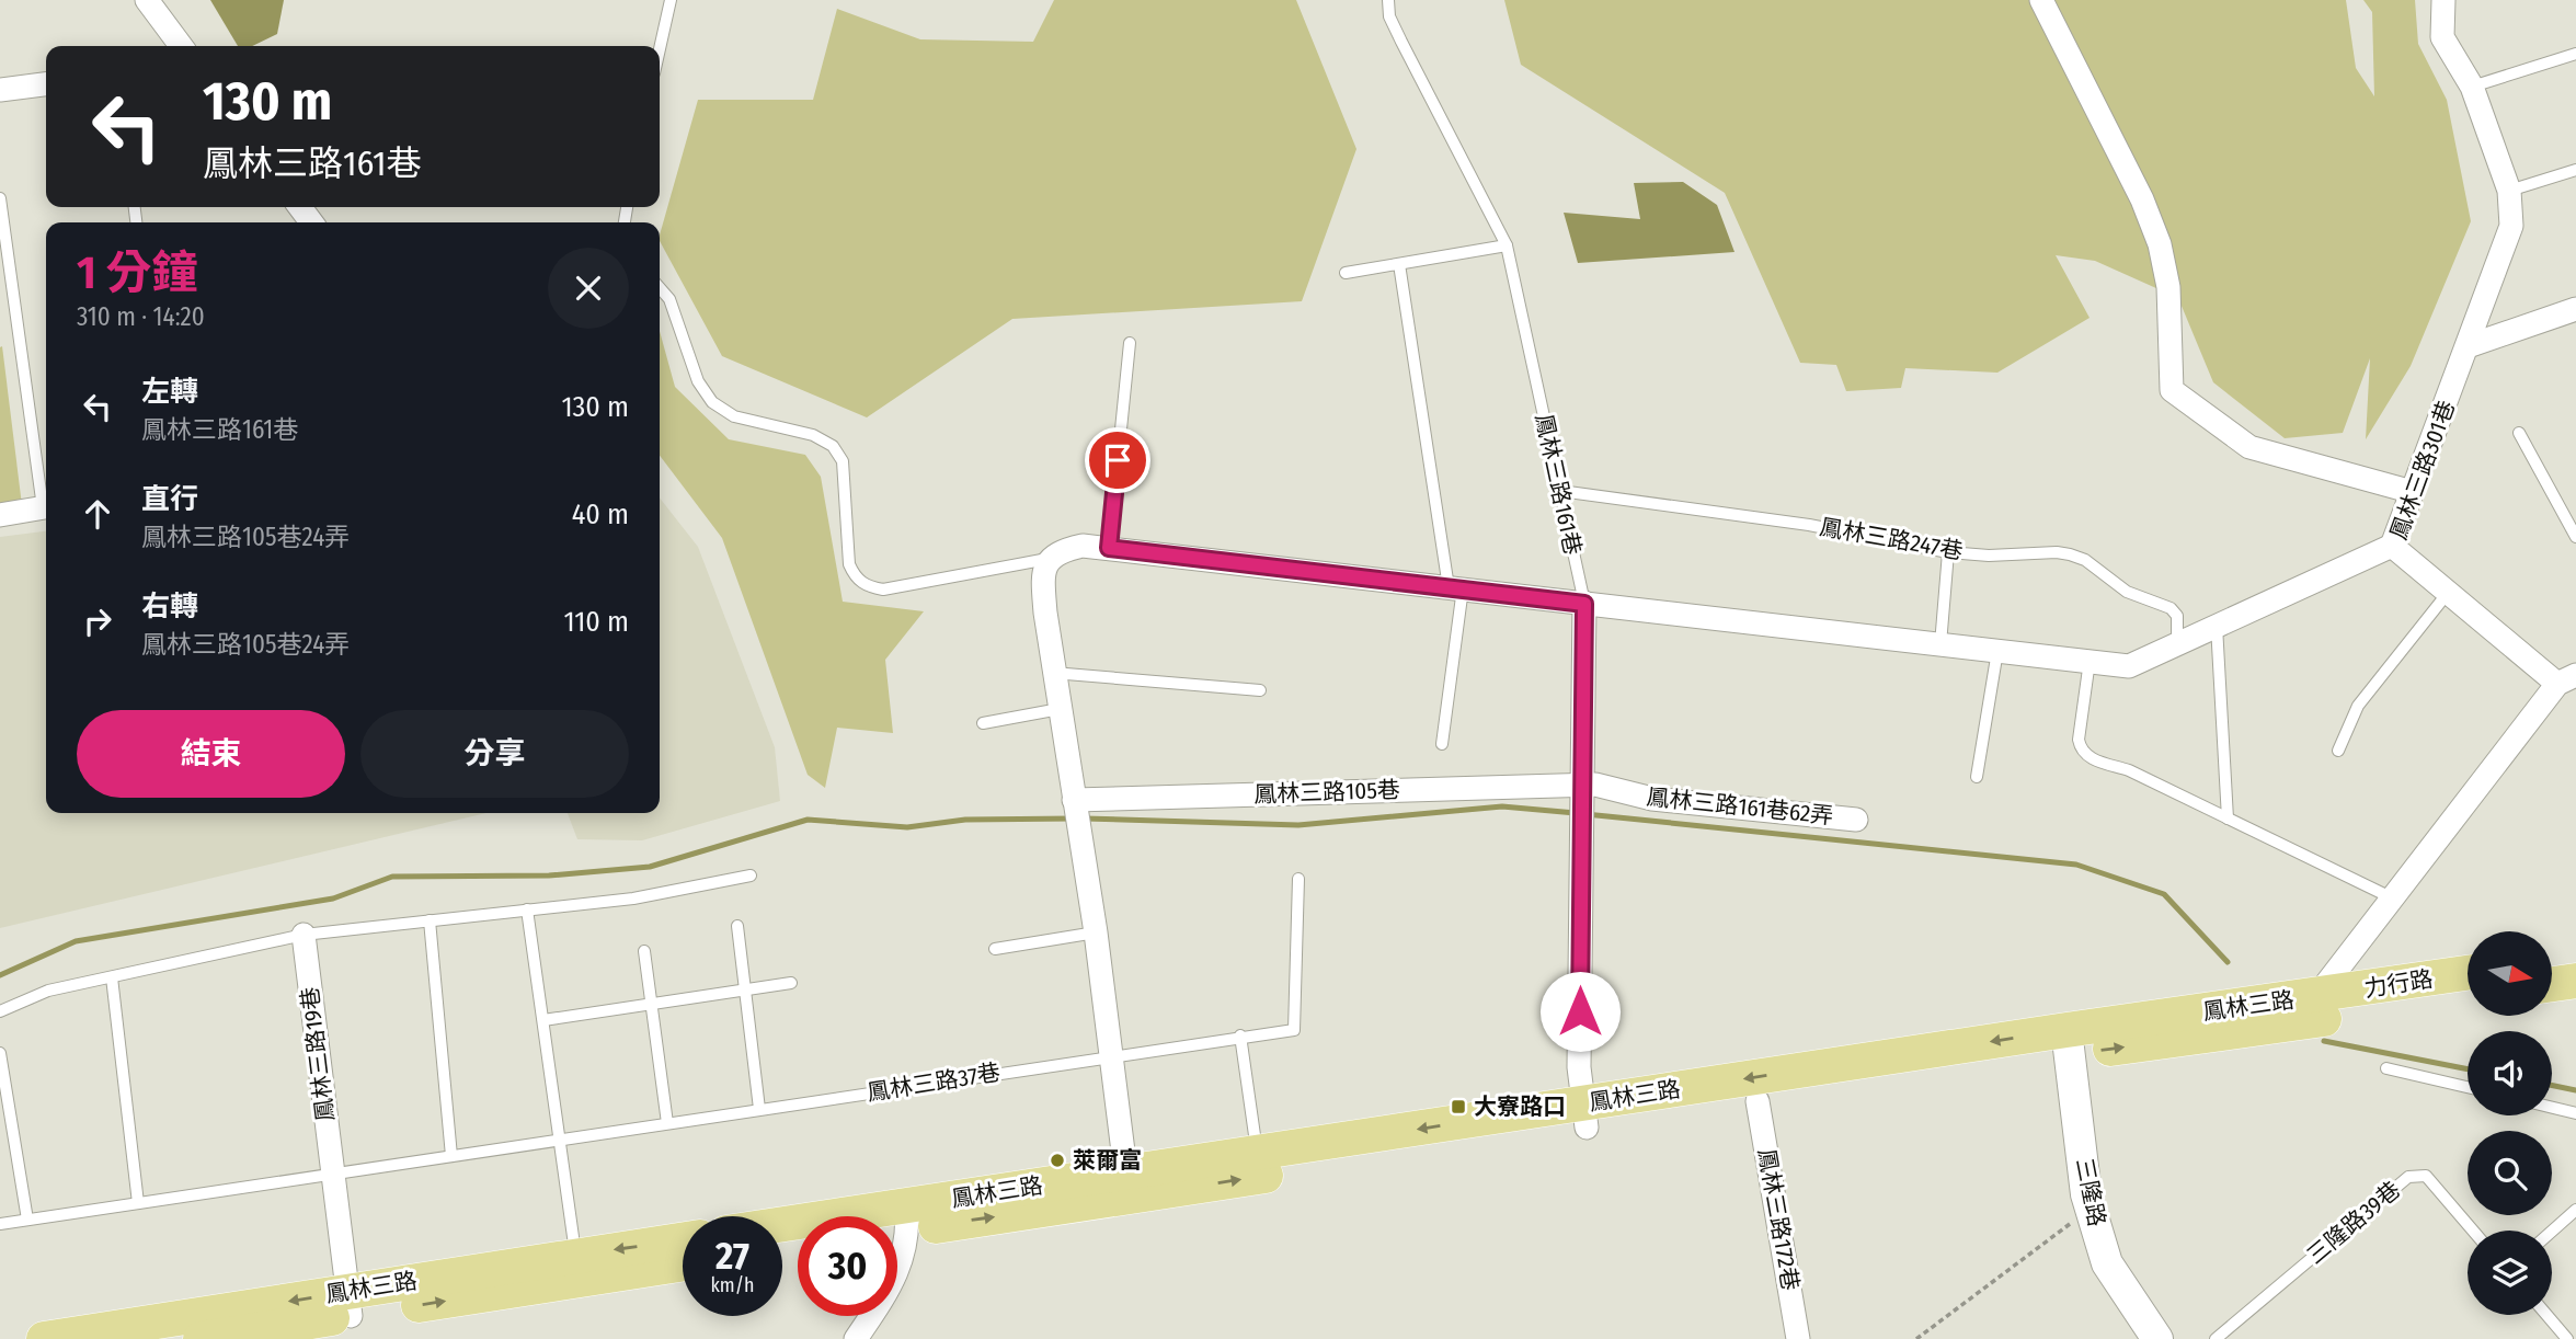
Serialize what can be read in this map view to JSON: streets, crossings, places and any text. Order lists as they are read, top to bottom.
{
  "streets": {
    "main road": ["力行路", "鳳林三路"],
    "street": [
      "鳳林三路301巷",
      "鳳林三路105巷",
      "鳳林三路161巷62弄",
      "鳳林三路19巷",
      "三隆路",
      "鳳林三路172巷"
    ],
    "lane": [
      "鳳林三路161巷",
      "鳳林三路247巷",
      "鳳林三路37巷",
      "三隆路39巷"
    ]
  },
  "crossings": [
    ["鳳林三路301巷", "鳳林三路"],
    ["鳳林三路161巷", "鳳林三路247巷"],
    ["鳳林三路105巷", "鳳林三路161巷62弄"],
    ["力行路", "鳳林三路"],
    ["鳳林三路", "鳳林三路19巷"],
    ["鳳林三路", "三隆路"],
    ["鳳林三路", "鳳林三路172巷"]
  ],
  "places": {
    "transit": ["大寮路口"],
    "other": ["萊爾富"]
  },
  "north": "right",
  "page": {
    "turn": ["130 m", "鳳林三路161巷"],
    "heading": ["1 分鐘", "310 m · 14:20"],
    "list": [
      {
        "name": "左轉",
        "note": "鳳林三路161巷",
        "value": "130 m"
      },
      {
        "name": "直行",
        "note": "鳳林三路105巷24弄",
        "value": "40 m"
      },
      {
        "name": "右轉",
        "note": "鳳林三路105巷24弄",
        "value": "110 m"
      }
    ],
    "buttons": ["結束", "分享"],
    "speed": "27 km/h",
    "limit": "30"
  }
}
